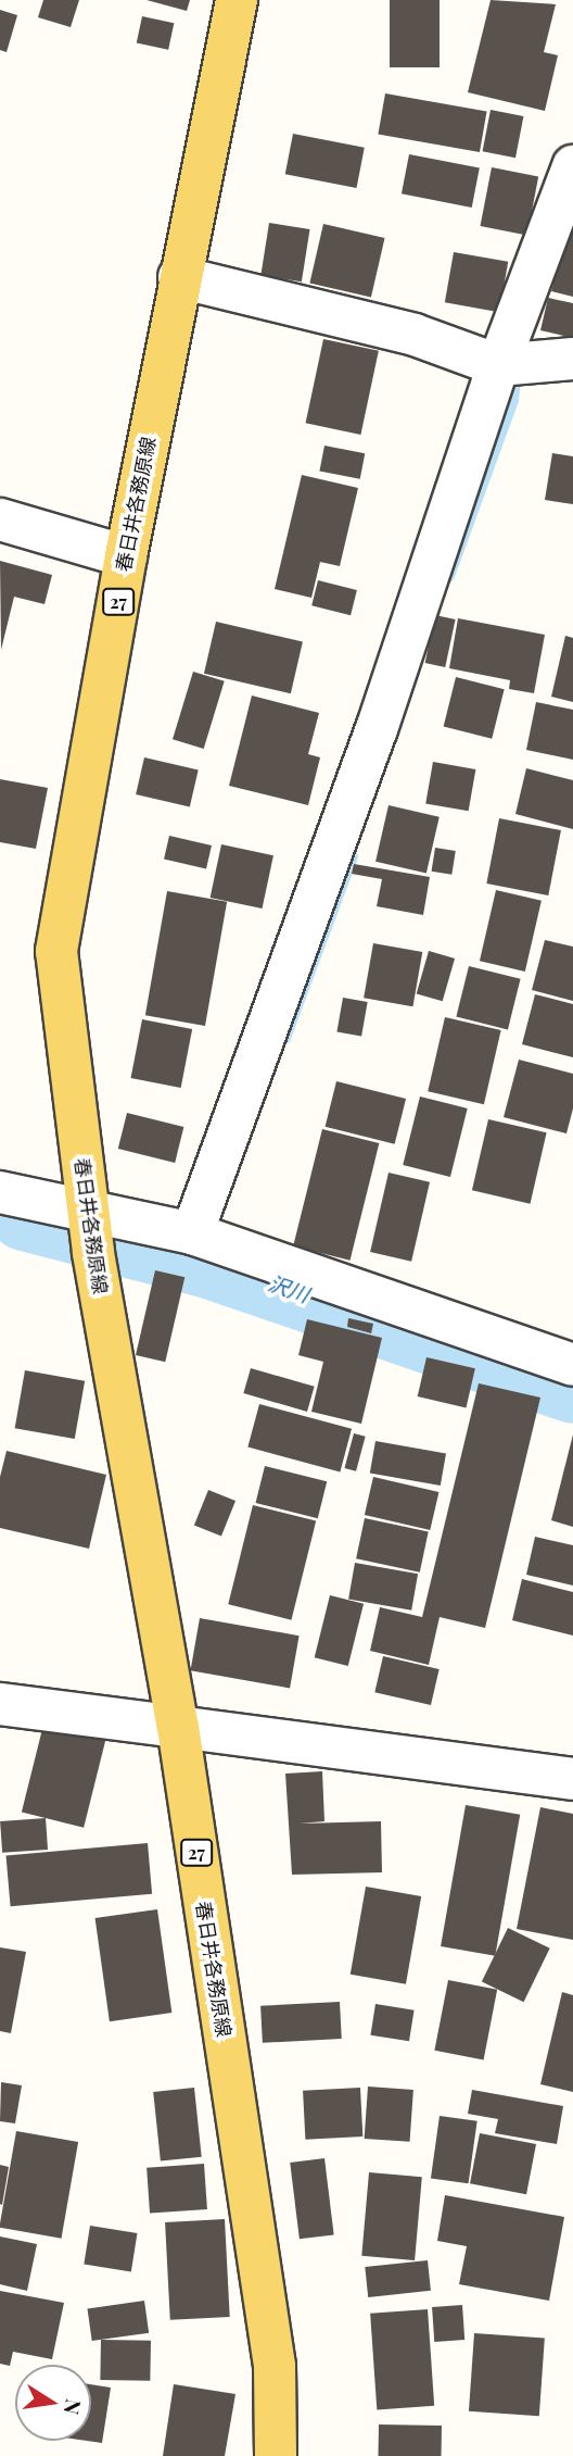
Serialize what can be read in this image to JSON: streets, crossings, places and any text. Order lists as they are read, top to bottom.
{
  "streets": {
    "main road": ["春日井各務原線", "27"]
  },
  "water": ["沢川"],
  "north": "right"
}
